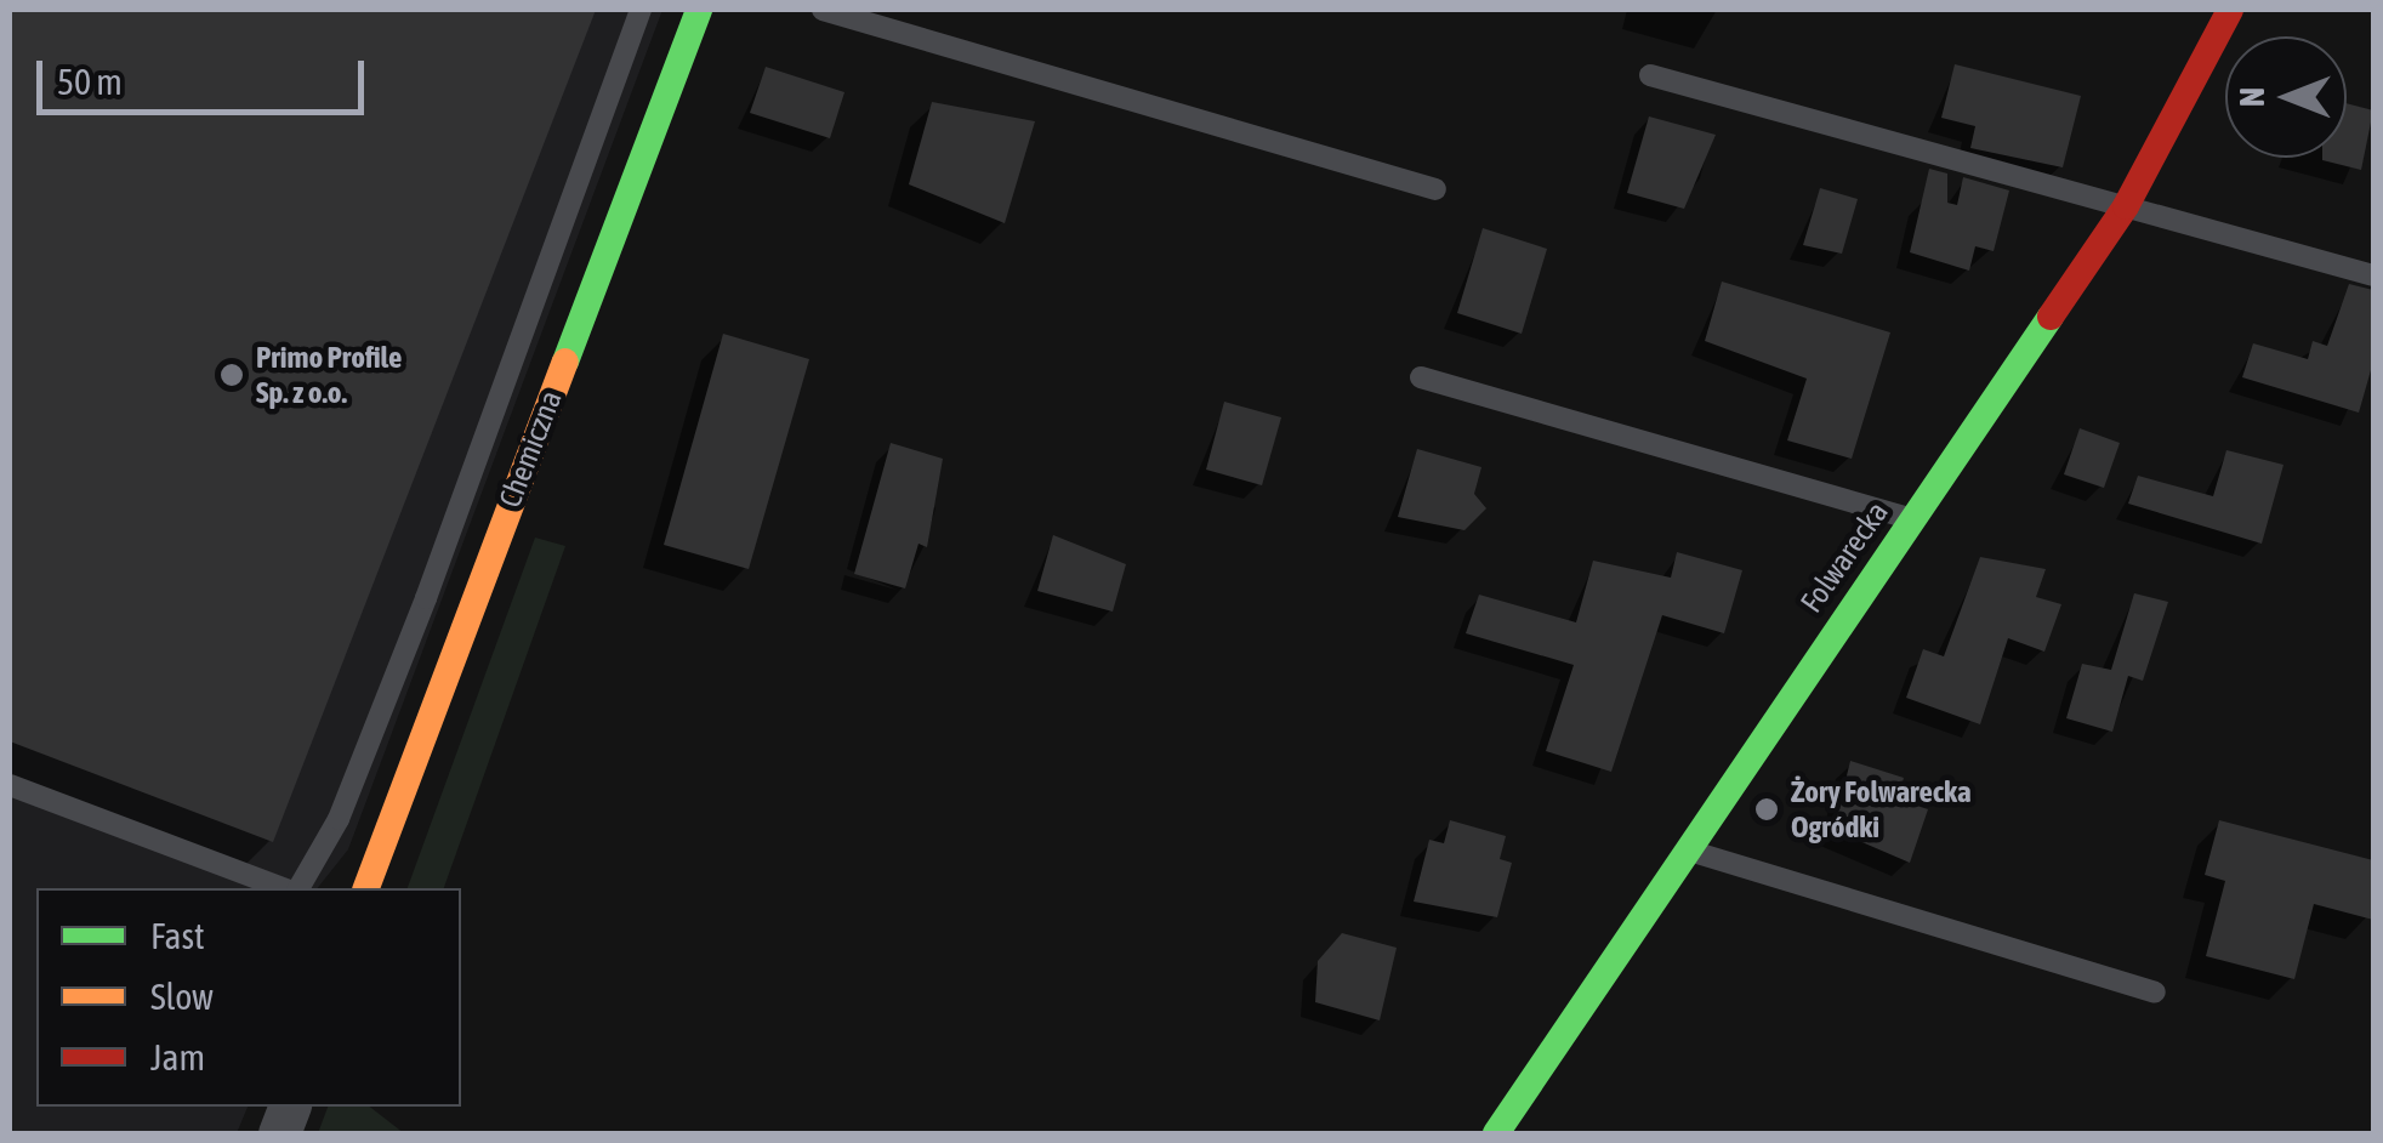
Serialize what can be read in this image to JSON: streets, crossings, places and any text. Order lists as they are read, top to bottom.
{
  "streets": {
    "street": ["Chemiczna", "Folwarecka"]
  },
  "places": ["Primo Profile Sp. z o.o.", "Żory Folwarecka Ogródki"],
  "legend": ["Fast", "Slow", "Jam"],
  "scale_bar": "50 m",
  "north": "left"
}
